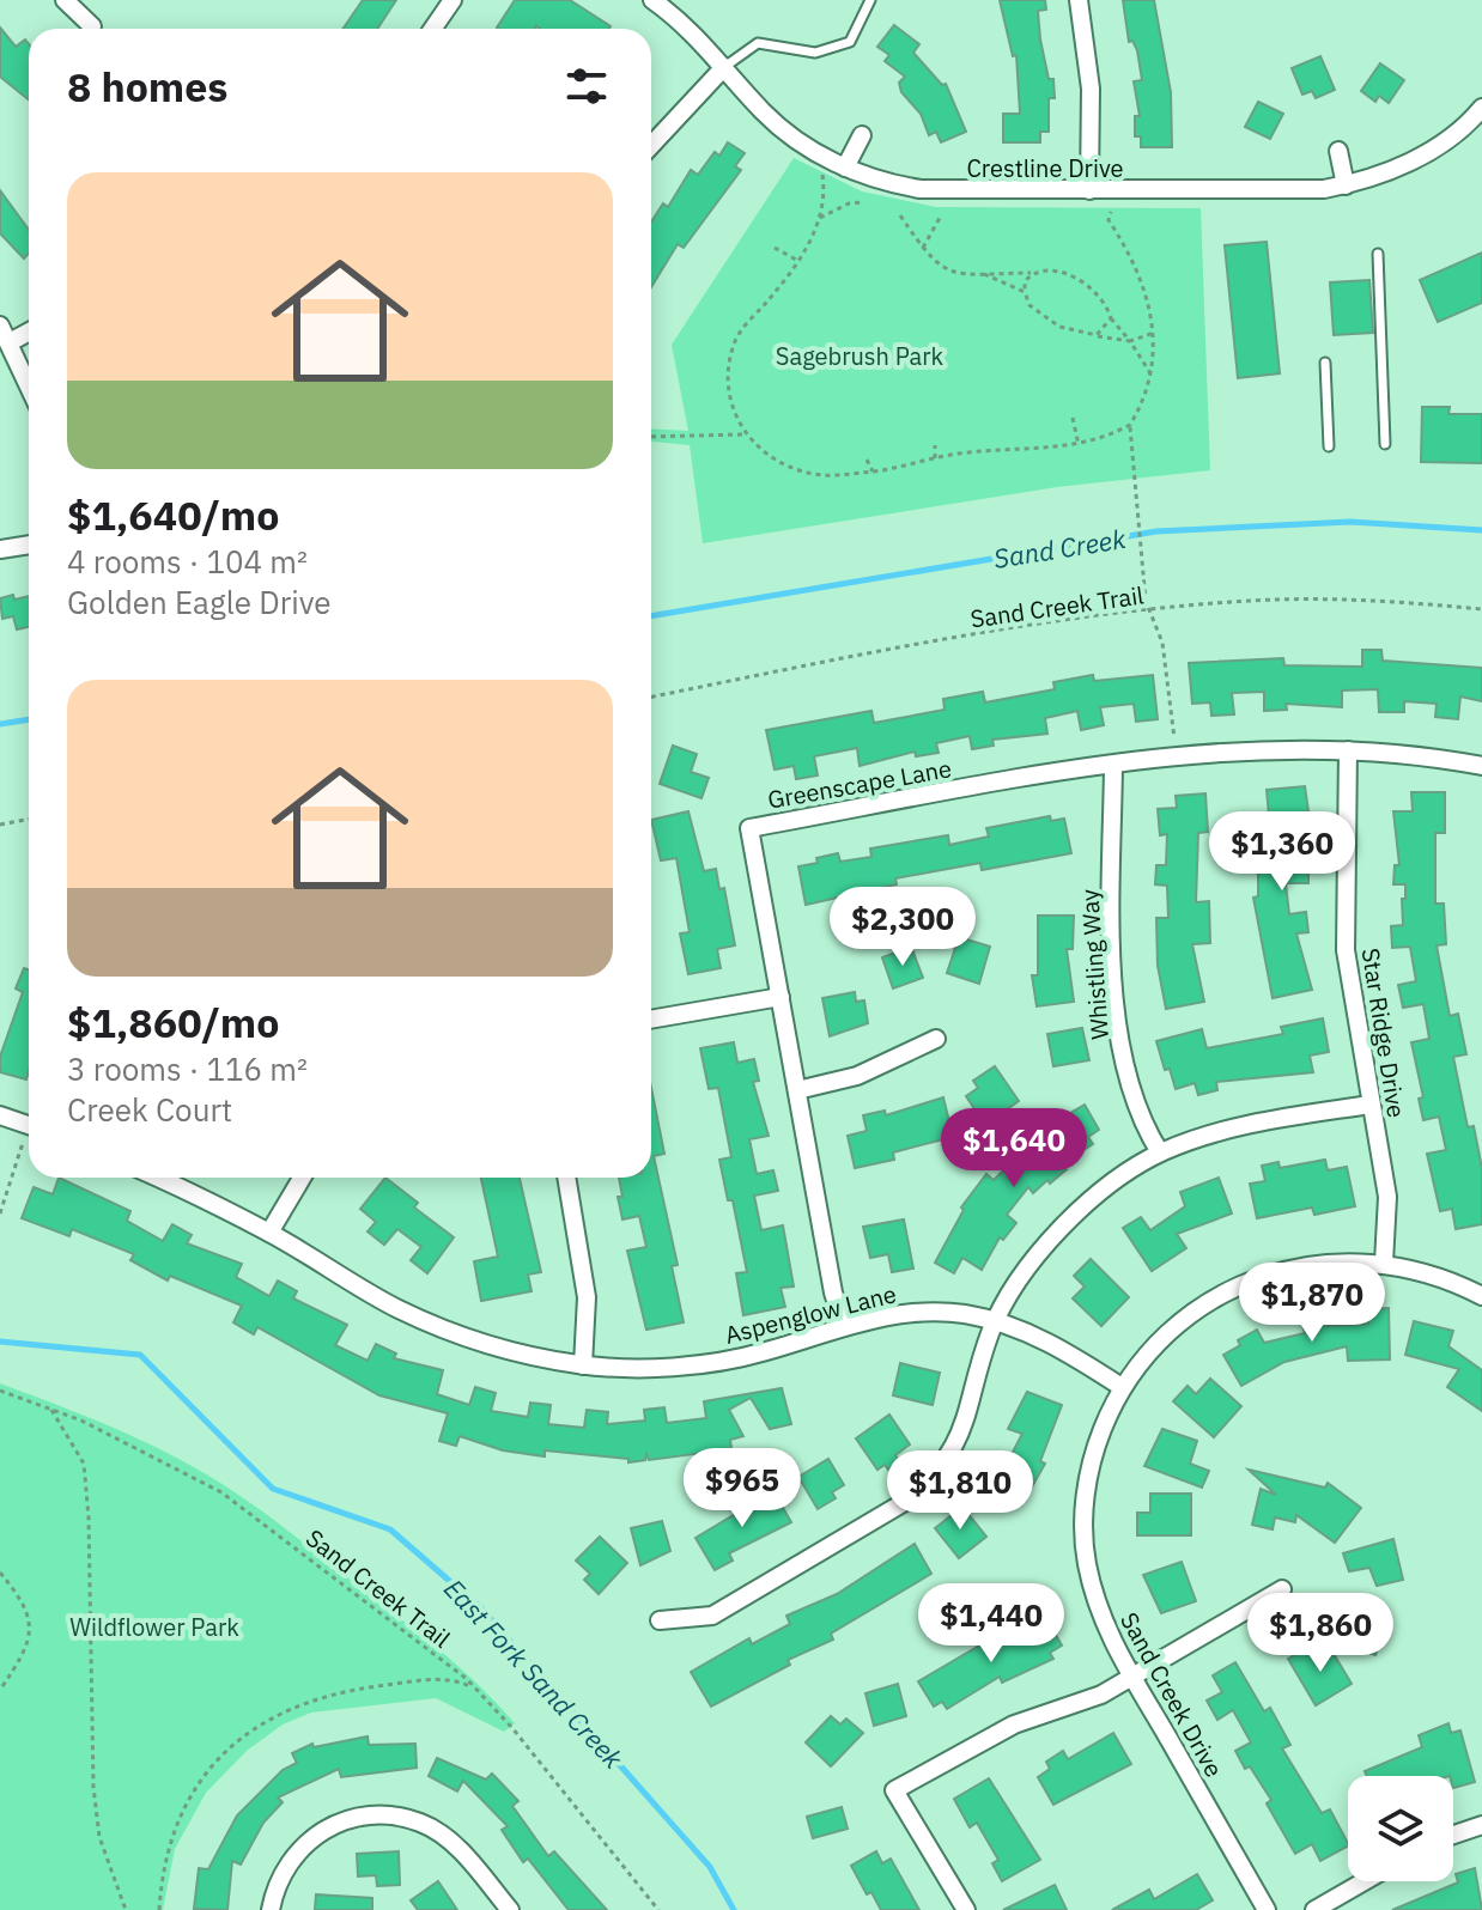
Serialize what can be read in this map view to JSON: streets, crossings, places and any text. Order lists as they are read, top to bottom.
{
  "streets": {
    "street": [
      "Crestline Drive",
      "Greenscape Lane",
      "Whistling Way",
      "Star Ridge Drive",
      "Aspenglow Lane",
      "Sand Creek Drive"
    ],
    "path": ["Sand Creek Trail"]
  },
  "crossings": [
    ["Greenscape Lane", "Whistling Way"],
    ["Greenscape Lane", "Star Ridge Drive"],
    ["Greenscape Lane", "Aspenglow Lane"],
    ["Star Ridge Drive", "Sand Creek Drive"],
    ["Aspenglow Lane", "Sand Creek Drive"]
  ],
  "water": ["Sand Creek", "East Fork Sand Creek"],
  "parks": ["Sagebrush Park", "Wildflower Park"],
  "page": {
    "heading": "8 homes",
    "list": [
      {
        "name": "$1,640/mo",
        "note": "4 rooms · 104 m² · Golden Eagle Drive"
      },
      {
        "name": "$1,860/mo",
        "note": "3 rooms · 116 m² · Creek Court"
      }
    ],
    "price": [
      "$1,360",
      "$2,300",
      "$1,640",
      "$1,870",
      "$965",
      "$1,810",
      "$1,440",
      "$1,860"
    ]
  }
}
